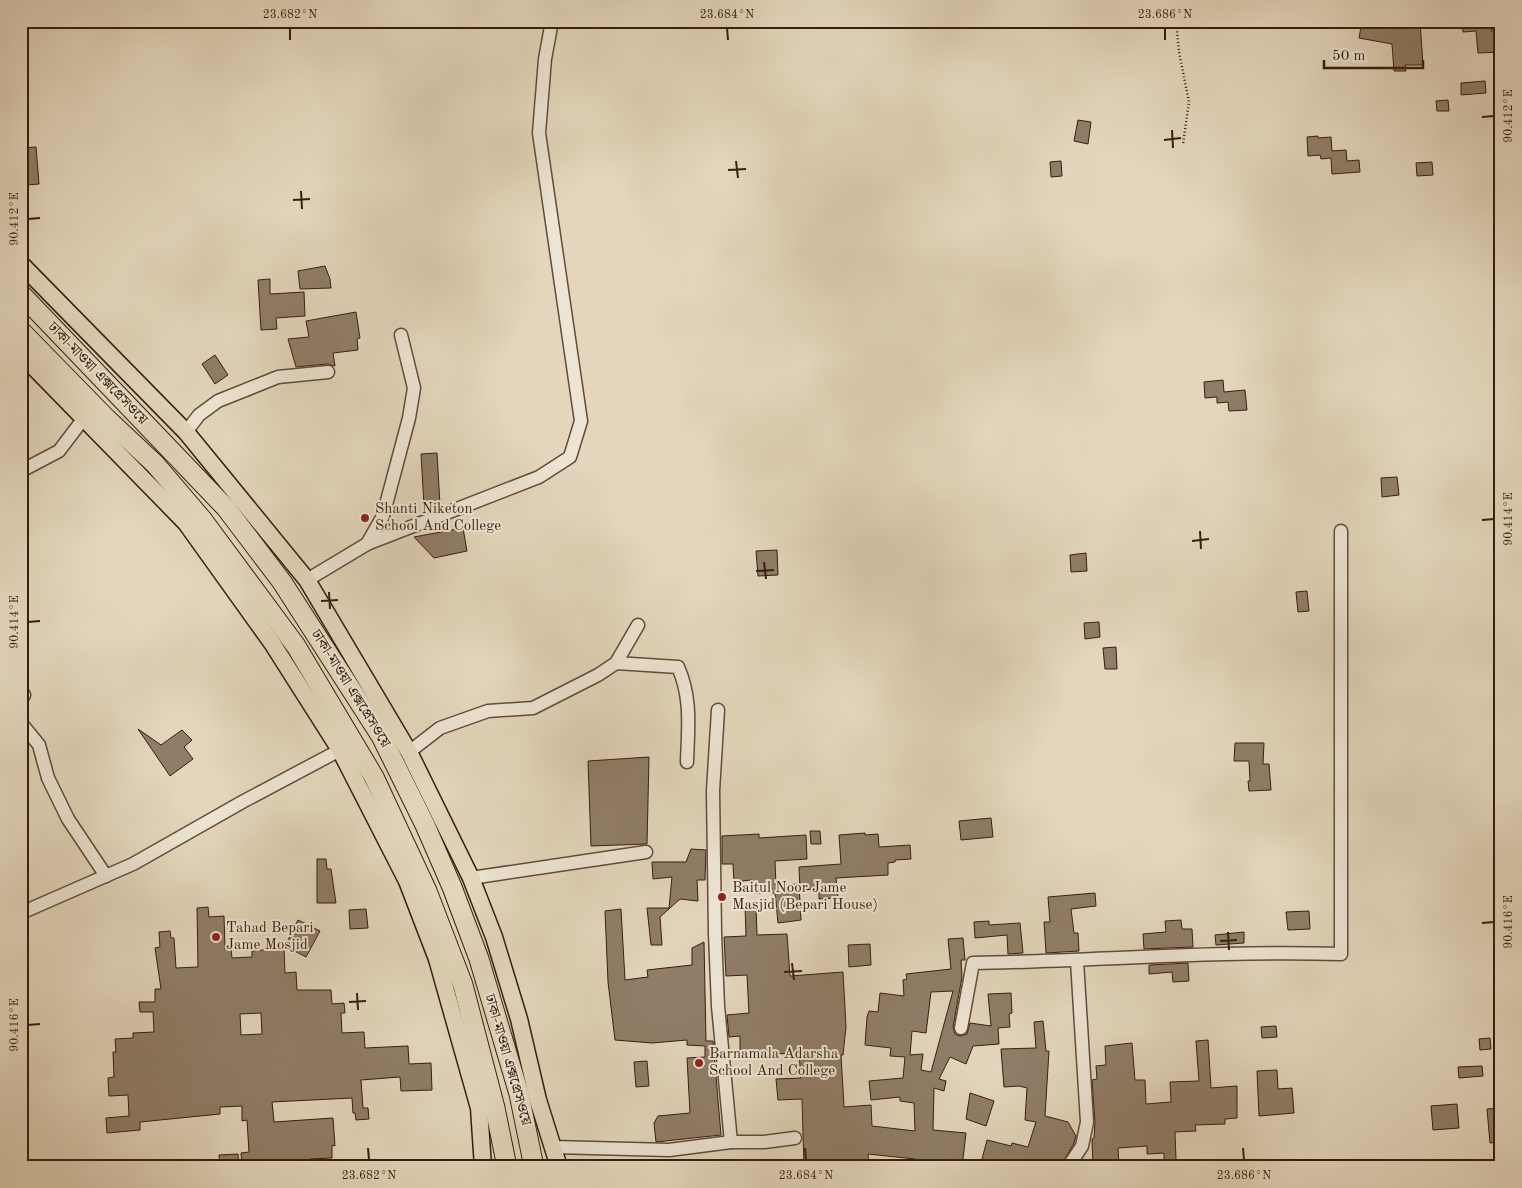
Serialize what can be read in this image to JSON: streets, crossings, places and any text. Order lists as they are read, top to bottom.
{
  "streets": {
    "highway": ["ঢাকা-মাওয়া এক্সপ্রেসওয়ে"]
  },
  "places": [
    "Shanti Niketon School And College",
    "Baitul Noor Jame Masjid (Bepari House)",
    "Tahad Bepari Jame Mosjid",
    "Barnamala Adarsha School And College"
  ],
  "scale_bar": "50 m",
  "coordinates": [
    "23.682°N",
    "23.684°N",
    "23.686°N",
    "90.412°E",
    "90.414°E",
    "90.416°E"
  ]
}
